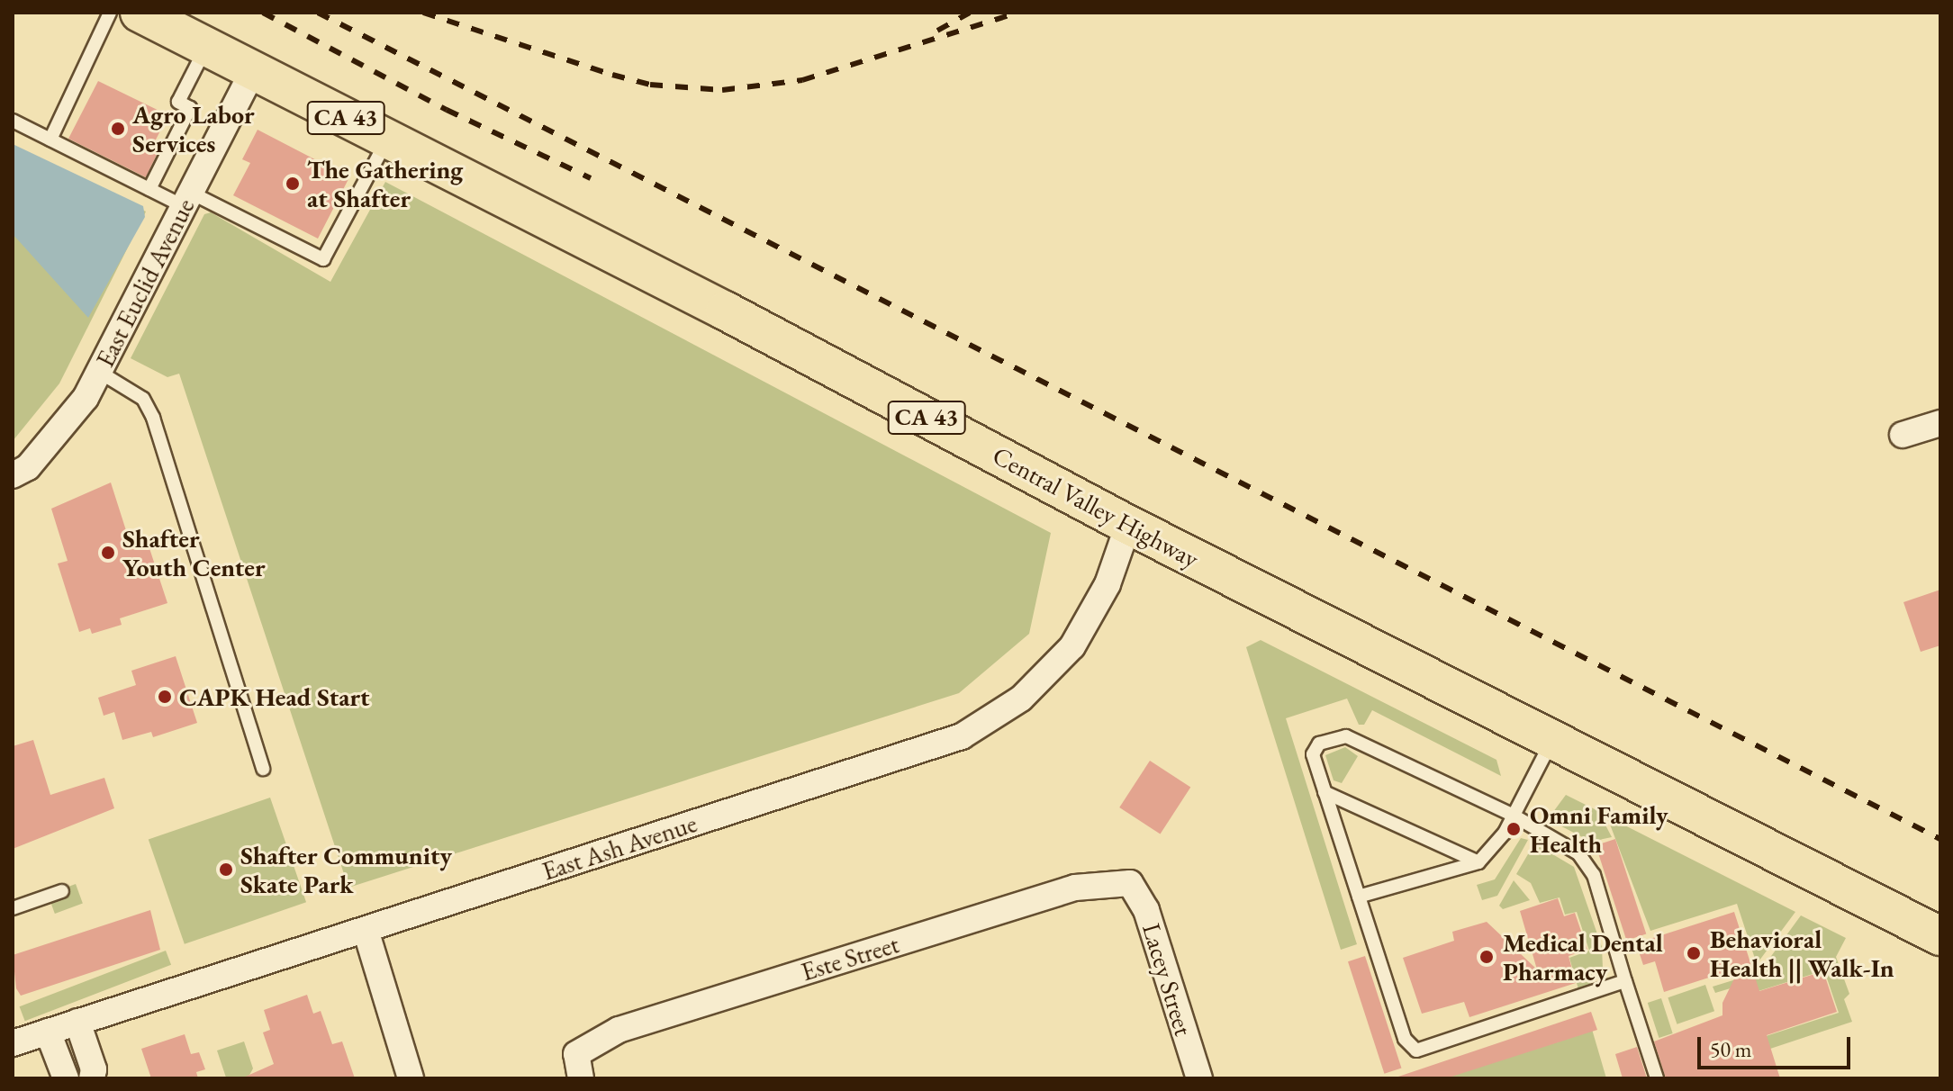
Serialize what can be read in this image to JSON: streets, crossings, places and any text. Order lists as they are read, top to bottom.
{
  "streets": {
    "main road": ["CA 43", "Central Valley Highway"],
    "street": [
      "East Euclid Avenue",
      "East Ash Avenue",
      "Este Street",
      "Lacey Street"
    ]
  },
  "crossings": [
    ["East Euclid Avenue", "Central Valley Highway"],
    ["Central Valley Highway", "East Ash Avenue"],
    ["Este Street", "Lacey Street"]
  ],
  "places": [
    "Agro Labor Services",
    "The Gathering at Shafter",
    "Shafter Youth Center",
    "CAPK Head Start",
    "Omni Family Health",
    "Shafter Community Skate Park",
    "Behavioral Health || Walk-In",
    "Medical Dental Pharmacy"
  ],
  "scale_bar": "50 m"
}
